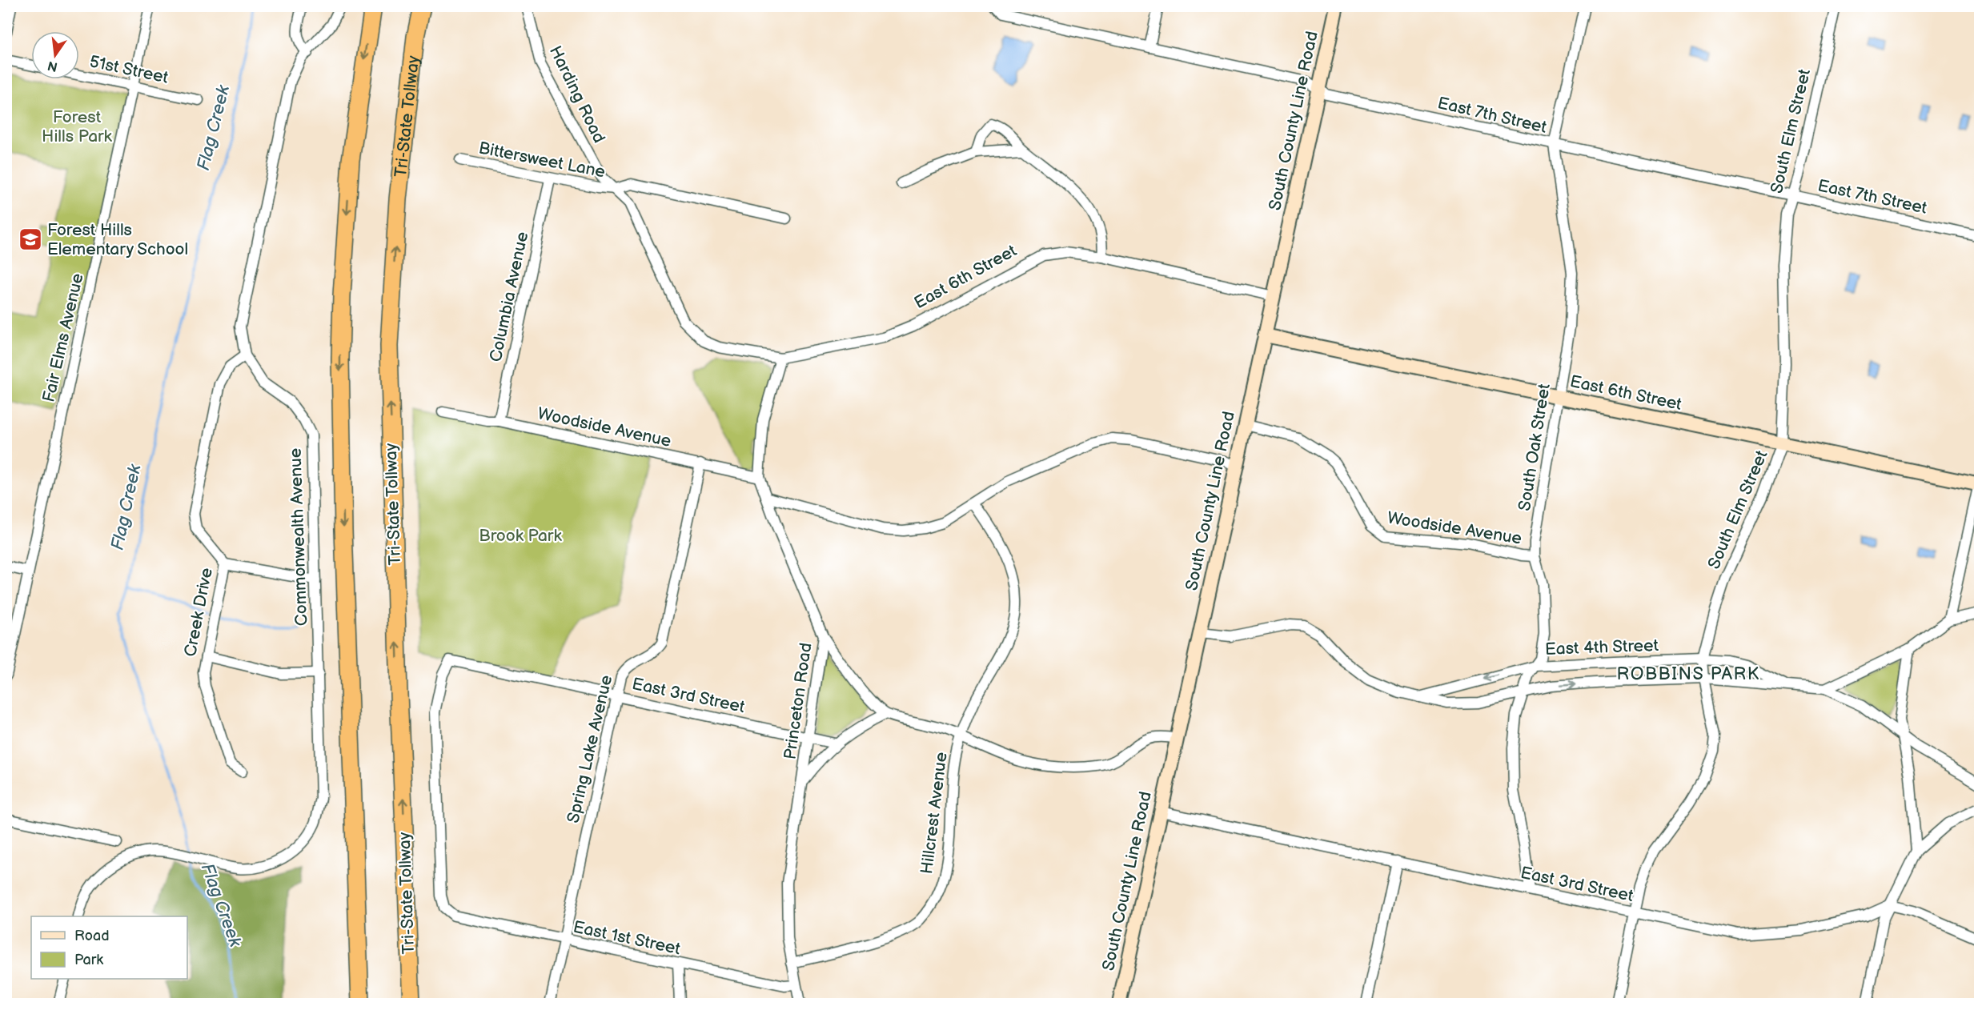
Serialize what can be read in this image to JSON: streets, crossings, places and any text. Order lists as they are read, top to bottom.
{
  "streets": {
    "highway": ["Tri-State Tollway"],
    "main road": ["South County Line Road", "East 6th Street"],
    "street": [
      "51st Street",
      "Harding Road",
      "East 7th Street",
      "South Elm Street",
      "Bittersweet Lane",
      "Columbia Avenue",
      "Fair Elms Avenue",
      "Woodside Avenue",
      "South Oak Street",
      "Commonwealth Avenue",
      "Creek Drive",
      "East 4th Street",
      "East 3rd Street",
      "Princeton Road",
      "Spring Lake Avenue",
      "Hillcrest Avenue",
      "East 1st Street"
    ]
  },
  "crossings": [
    ["51st Street", "Fair Elms Avenue"],
    ["Harding Road", "Bittersweet Lane"],
    ["Harding Road", "East 6th Street"],
    ["East 7th Street", "South County Line Road"],
    ["East 7th Street", "South Elm Street"],
    ["East 7th Street", "South Oak Street"],
    ["South County Line Road", "East 6th Street"],
    ["South County Line Road", "Woodside Avenue"],
    ["South County Line Road", "East 4th Street"],
    ["South County Line Road", "East 3rd Street"],
    ["South Elm Street", "East 6th Street"],
    ["South Elm Street", "East 4th Street"],
    ["South Elm Street", "East 3rd Street"],
    ["Bittersweet Lane", "East 6th Street"],
    ["Bittersweet Lane", "Columbia Avenue"],
    ["East 6th Street", "South Oak Street"],
    ["East 6th Street", "Princeton Road"],
    ["Columbia Avenue", "Woodside Avenue"],
    ["Woodside Avenue", "South Oak Street"],
    ["Woodside Avenue", "Princeton Road"],
    ["Woodside Avenue", "Spring Lake Avenue"],
    ["South Oak Street", "East 4th Street"],
    ["South Oak Street", "East 3rd Street"],
    ["Commonwealth Avenue", "Creek Drive"],
    ["East 3rd Street", "Princeton Road"],
    ["East 3rd Street", "Spring Lake Avenue"],
    ["East 3rd Street", "East 1st Street"],
    ["Princeton Road", "Hillcrest Avenue"],
    ["Princeton Road", "East 1st Street"],
    ["Spring Lake Avenue", "East 1st Street"]
  ],
  "districts": ["ROBBINS PARK"],
  "water": ["Flag Creek"],
  "parks": ["Forest Hills Park", "Brook Park"],
  "places": {
    "school or university": ["Forest Hills Elementary School"]
  },
  "legend": ["Road", "Park"],
  "north": "bottom"
}
